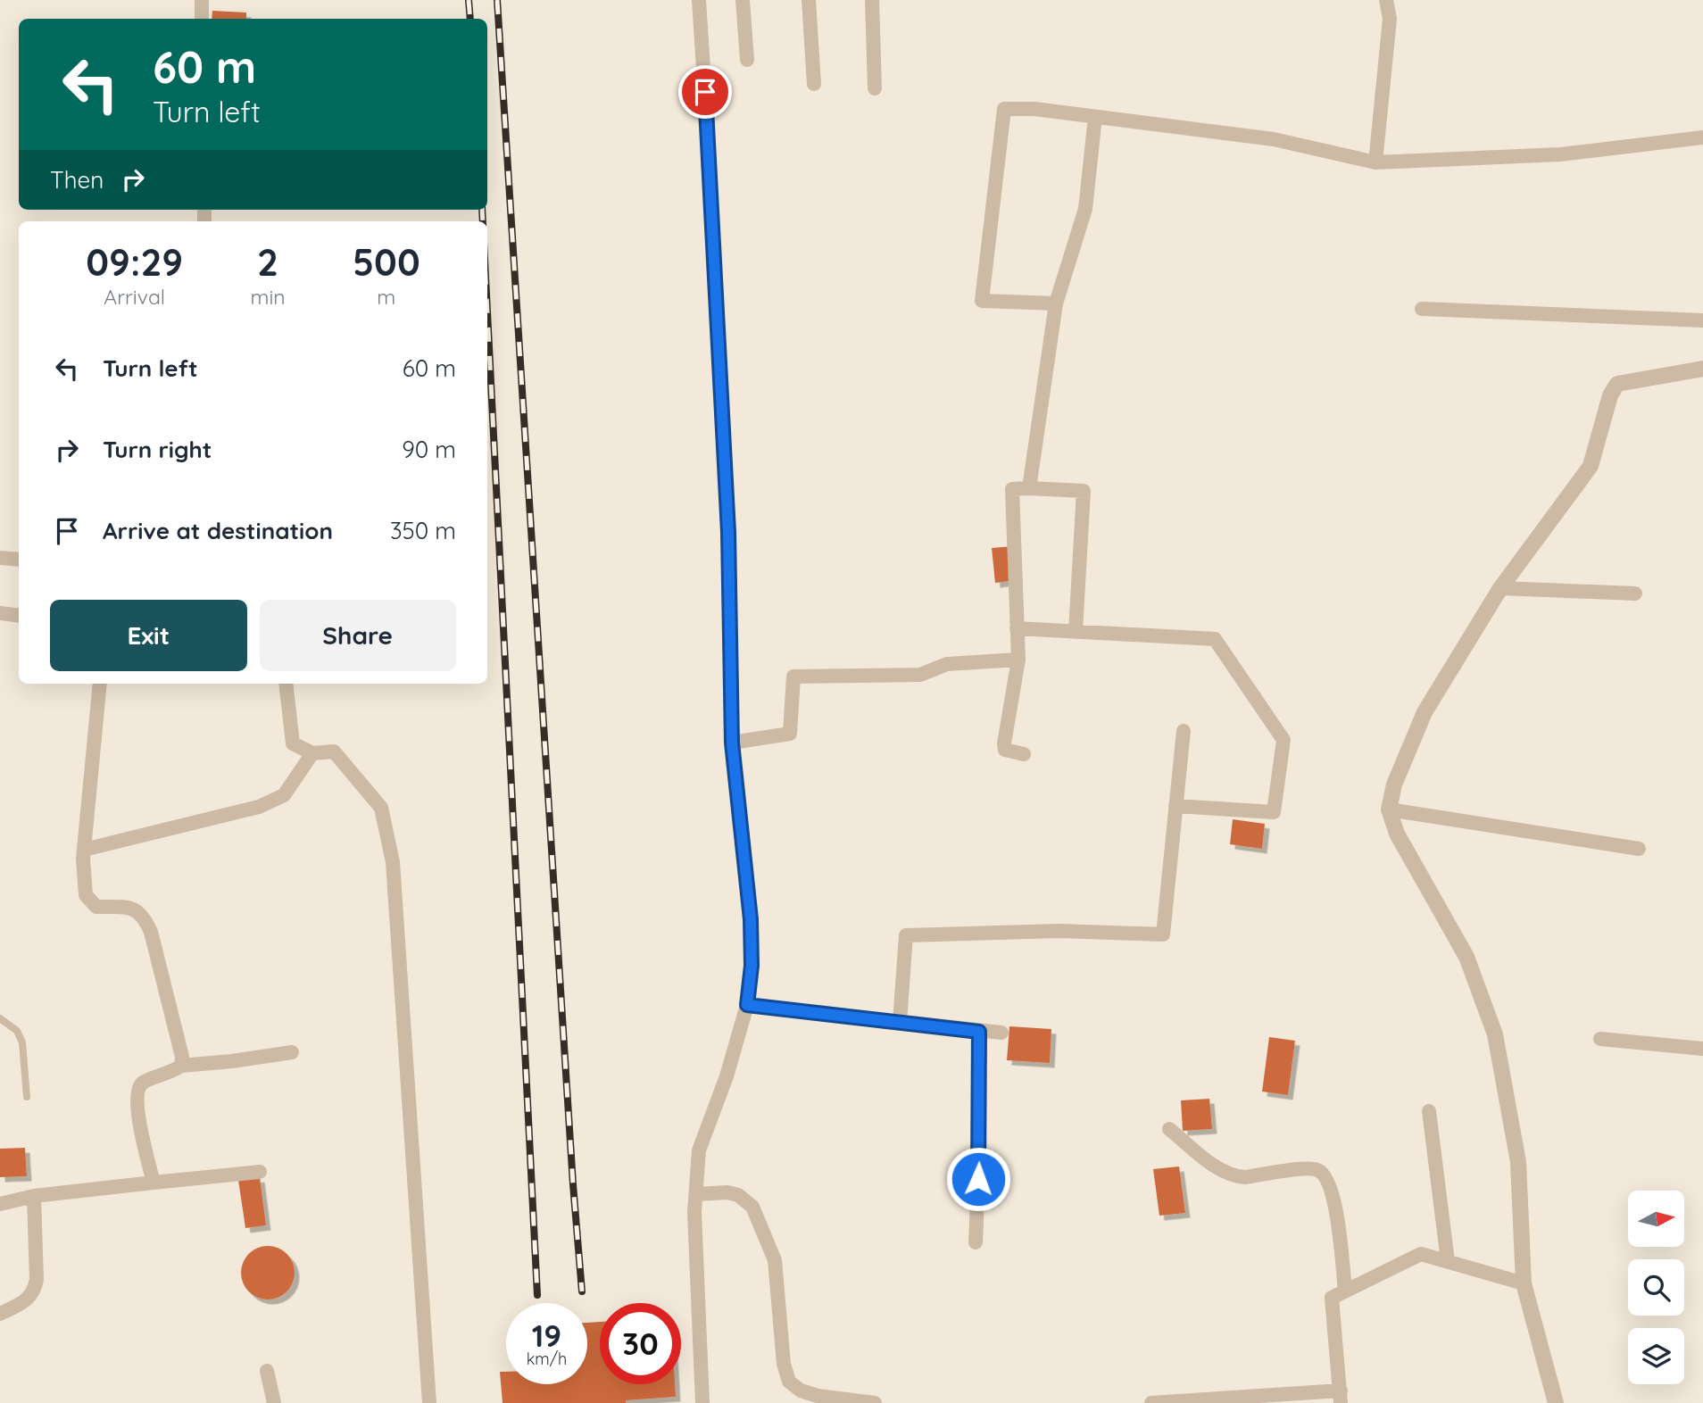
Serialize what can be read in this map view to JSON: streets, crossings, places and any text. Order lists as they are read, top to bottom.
{
  "north": "right",
  "page": {
    "turn": ["60 m", "Turn left"],
    "then": "Then",
    "eta": [
      "09:29",
      "Arrival",
      "2",
      "min",
      "500",
      "m"
    ],
    "list": [
      {
        "name": "Turn left",
        "value": "60 m"
      },
      {
        "name": "Turn right",
        "value": "90 m"
      },
      {
        "name": "Arrive at destination",
        "value": "350 m"
      }
    ],
    "buttons": ["Exit", "Share"],
    "speed": "19 km/h",
    "limit": "30"
  }
}
